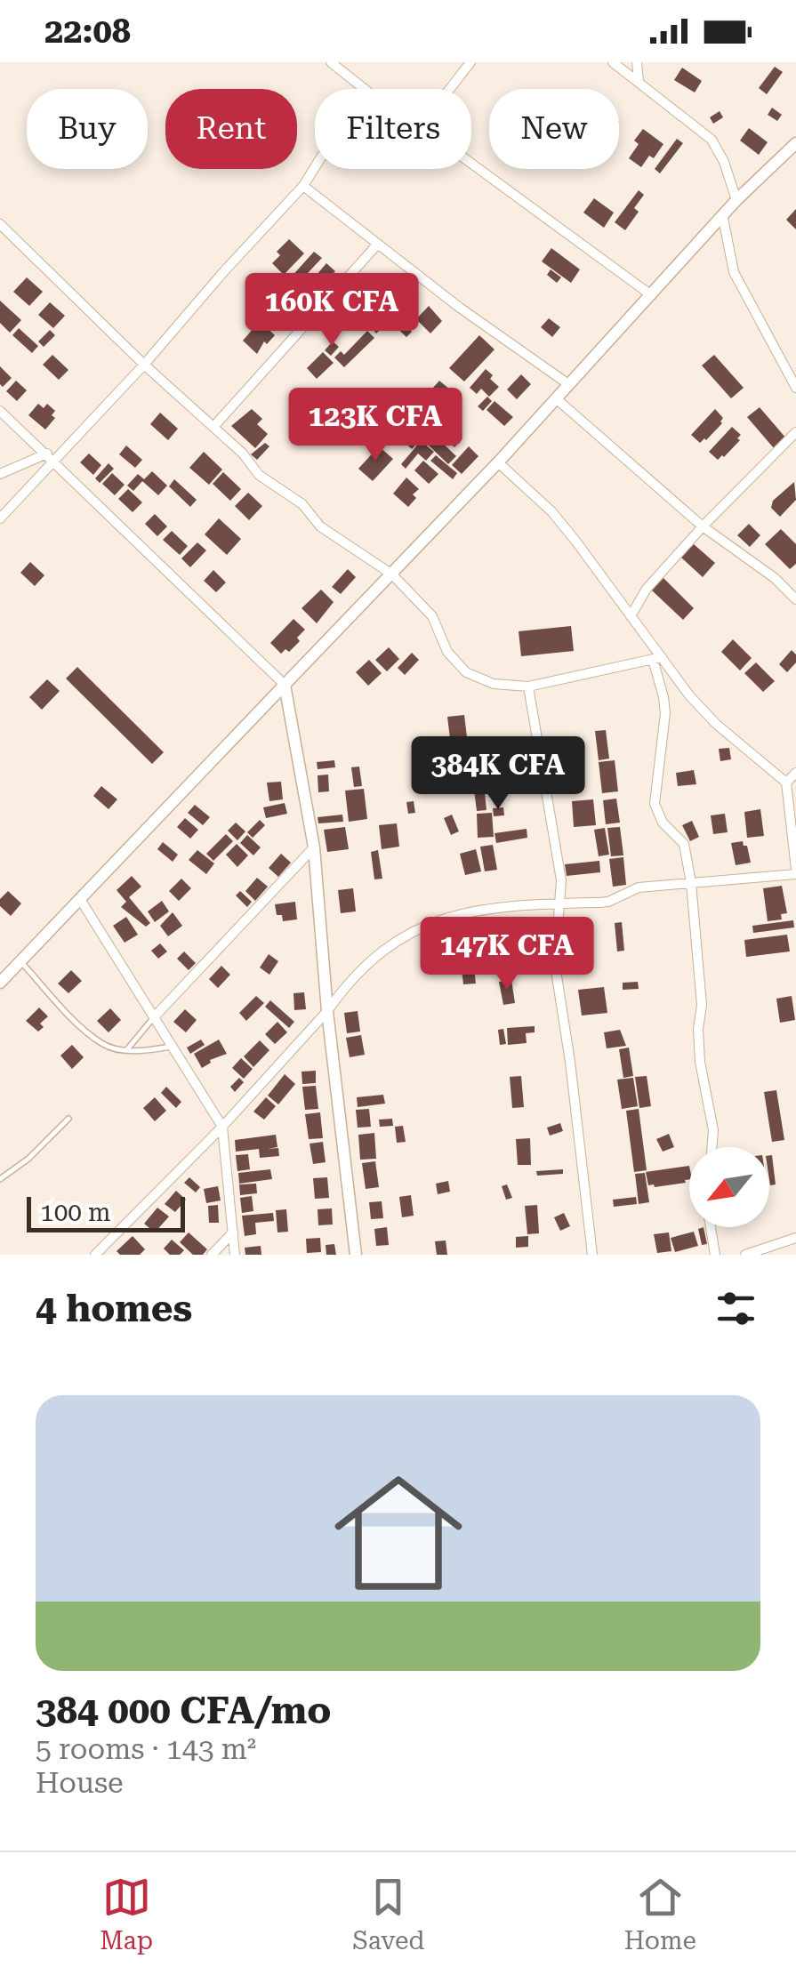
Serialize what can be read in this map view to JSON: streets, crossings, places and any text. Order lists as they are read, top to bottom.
{
  "scale_bar": "100 m",
  "north": "bottom left",
  "page": {
    "status": "22:08",
    "chip": [
      "Buy",
      "Rent",
      "Filters",
      "New"
    ],
    "price": [
      "160K CFA",
      "123K CFA",
      "384K CFA",
      "147K CFA"
    ],
    "scale": "100 m",
    "heading": "4 homes",
    "list": [
      {
        "name": "384 000 CFA/mo",
        "note": "5 rooms · 143 m² · House"
      }
    ],
    "tabs": ["Map", "Saved", "Home"]
  }
}
